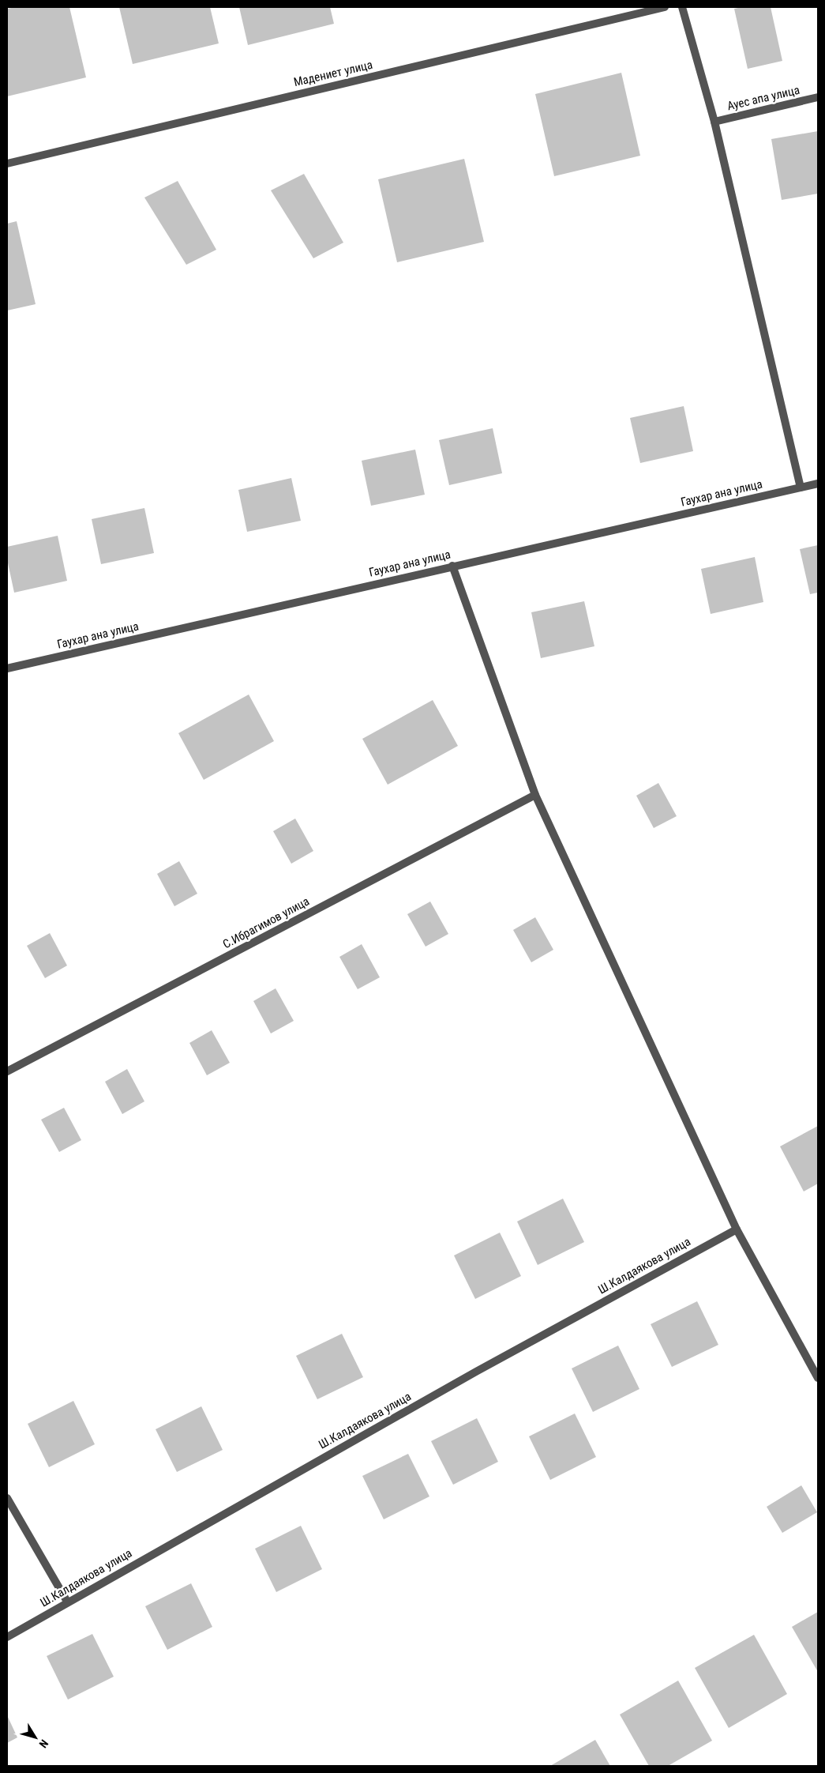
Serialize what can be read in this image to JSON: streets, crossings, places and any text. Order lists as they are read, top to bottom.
{
  "streets": {
    "street": [
      "Мадениет улица",
      "Ауес апа улица",
      "Гаухар ана улица",
      "С.Ибрагимов улица",
      "Ш.Калдаякова улица"
    ]
  },
  "north": "bottom right"
}
